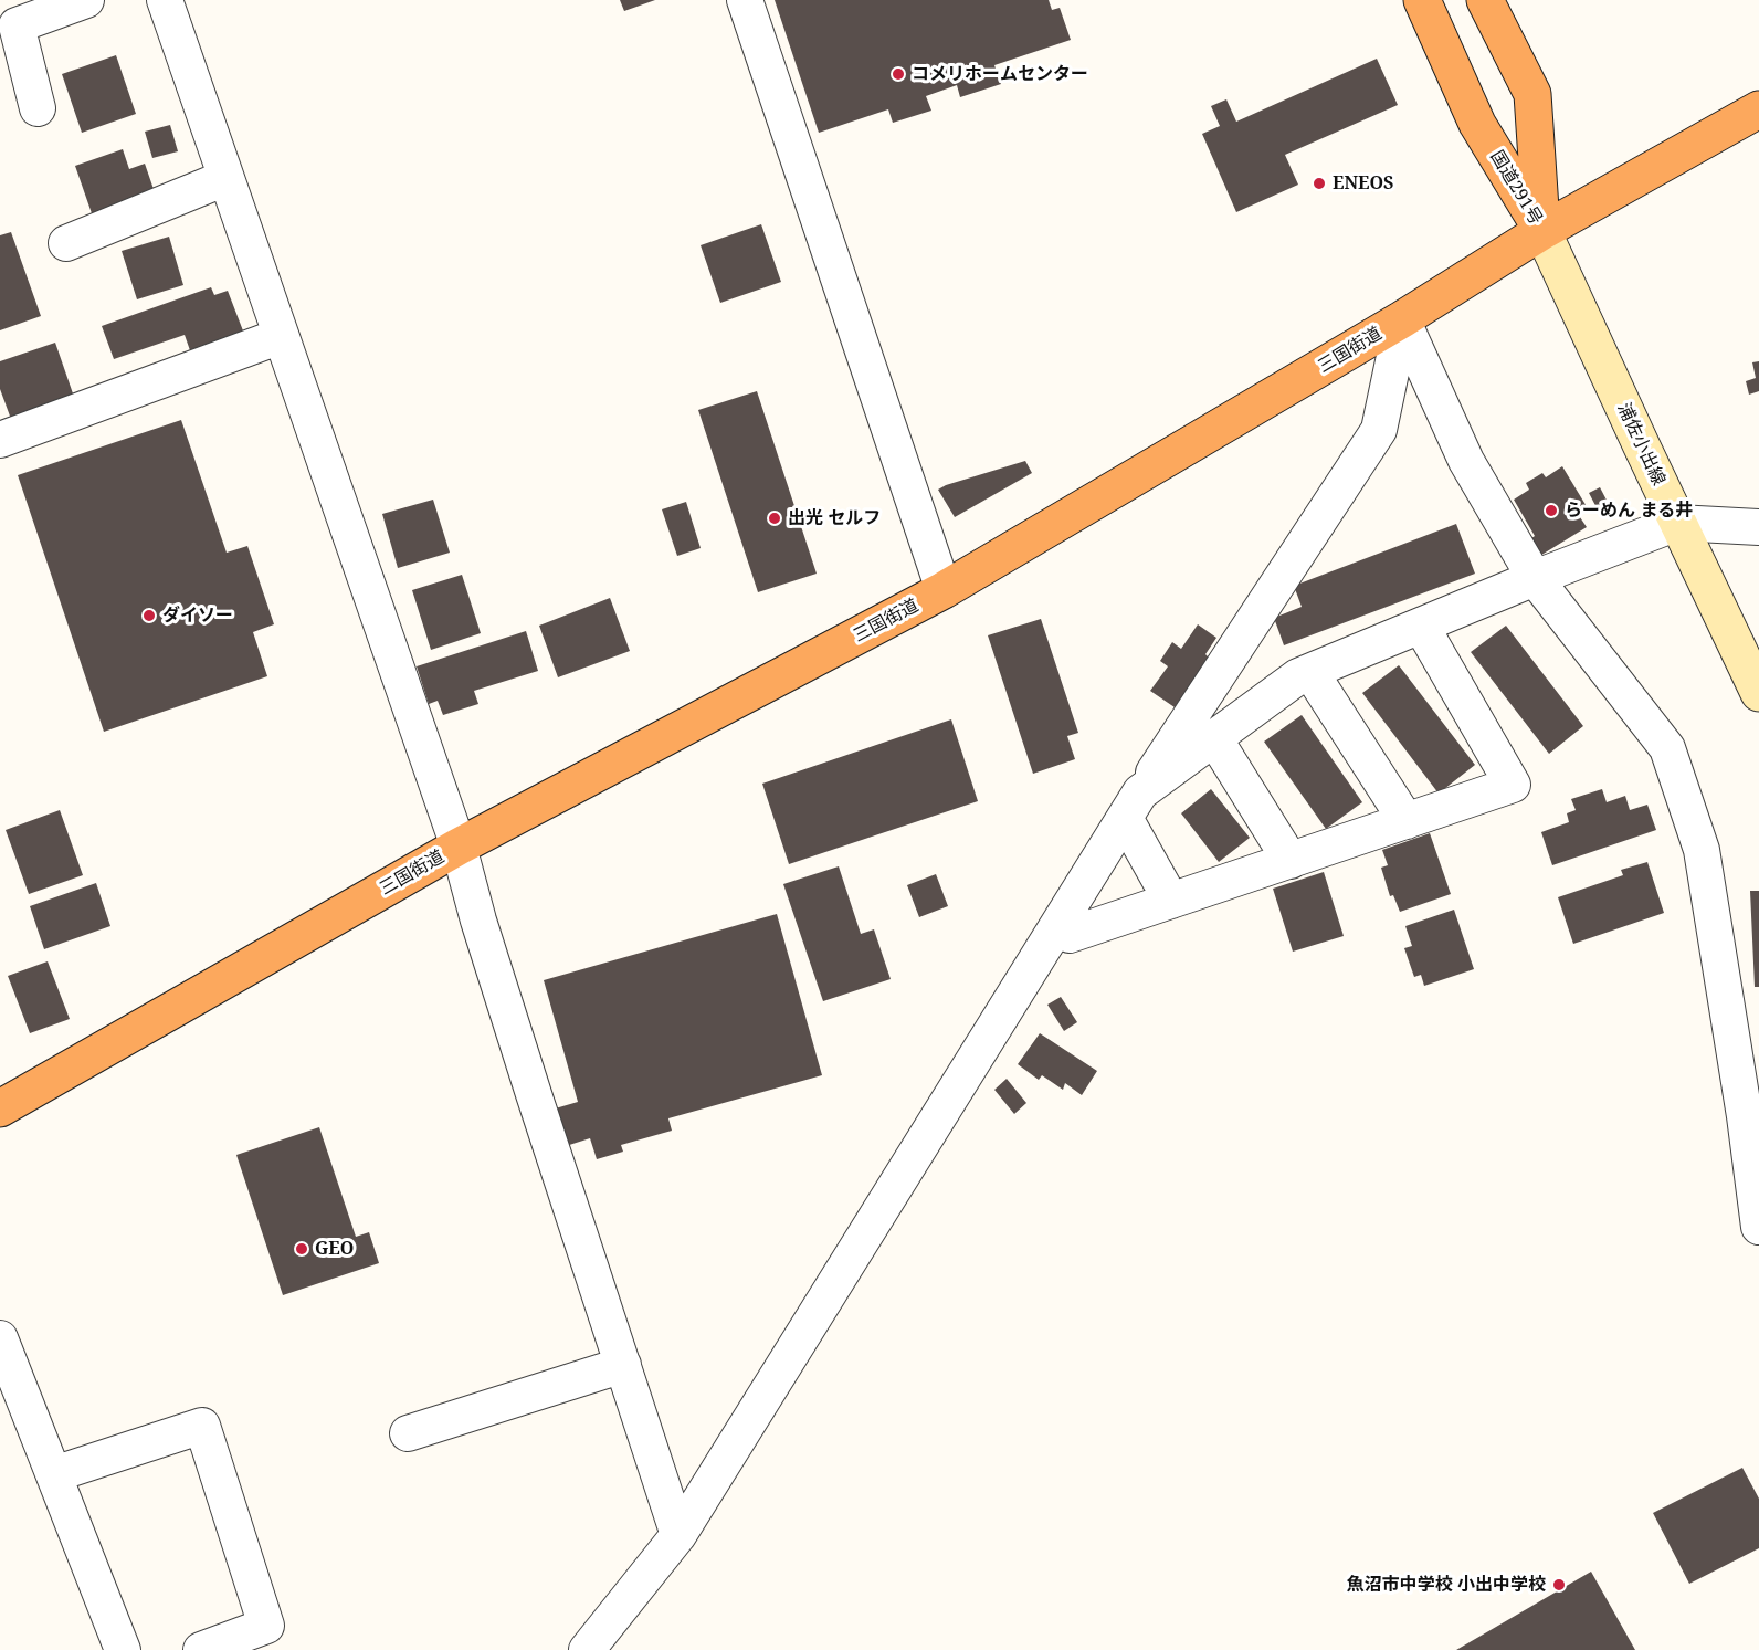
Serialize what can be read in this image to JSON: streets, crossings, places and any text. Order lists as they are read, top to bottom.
{
  "streets": {
    "highway": ["国道291号", "三国街道"],
    "main road": ["浦佐小出線"]
  },
  "crossings": [
    ["国道291号", "三国街道"],
    ["国道291号", "浦佐小出線"],
    ["三国街道", "浦佐小出線"]
  ],
  "places": [
    "コメリホームセンター",
    "ENEOS",
    "らーめん まる井",
    "出光 セルフ",
    "ダイソー",
    "GEO",
    "魚沼市中学校 小出中学校"
  ]
}
